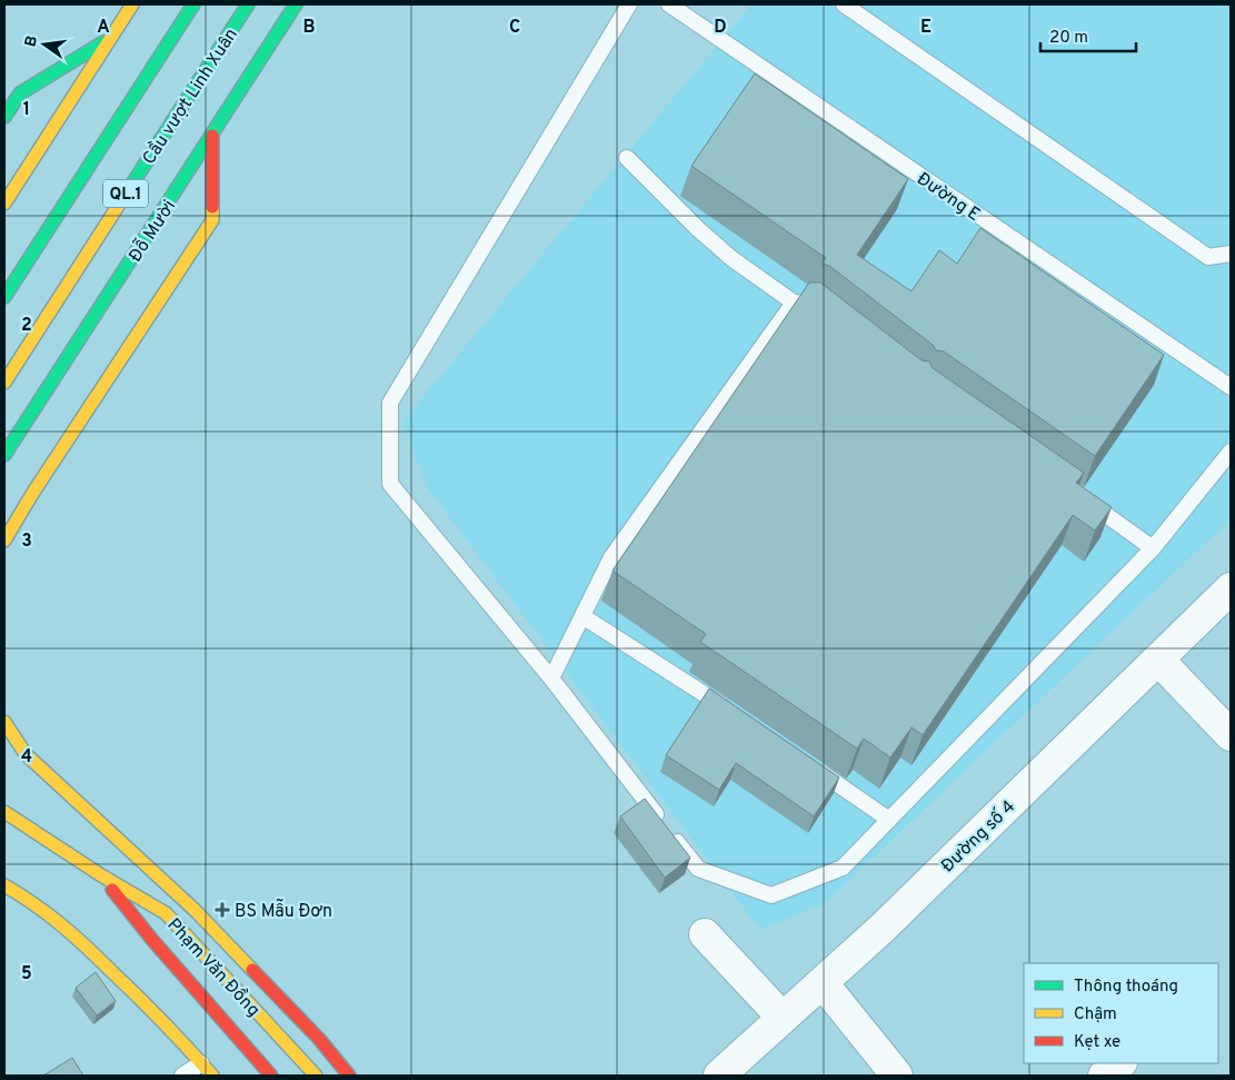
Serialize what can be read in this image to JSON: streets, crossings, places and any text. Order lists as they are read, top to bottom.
{
  "streets": {
    "highway": [
      "Cầu vượt Linh Xuân",
      "QL.1",
      "Đỗ Mười",
      "Phạm Văn Đồng"
    ],
    "street": ["Đường số 4"],
    "lane": ["Đường E"]
  },
  "places": {
    "health": ["BS Mẫu Đơn"]
  },
  "legend": ["Thông thoáng", "Chậm", "Kẹt xe"],
  "scale_bar": "20 m",
  "north": "left",
  "grid": {
    "columns": [
      "A",
      "B",
      "C",
      "D",
      "E"
    ],
    "rows": [
      "1",
      "2",
      "3",
      "4",
      "5"
    ]
  }
}
